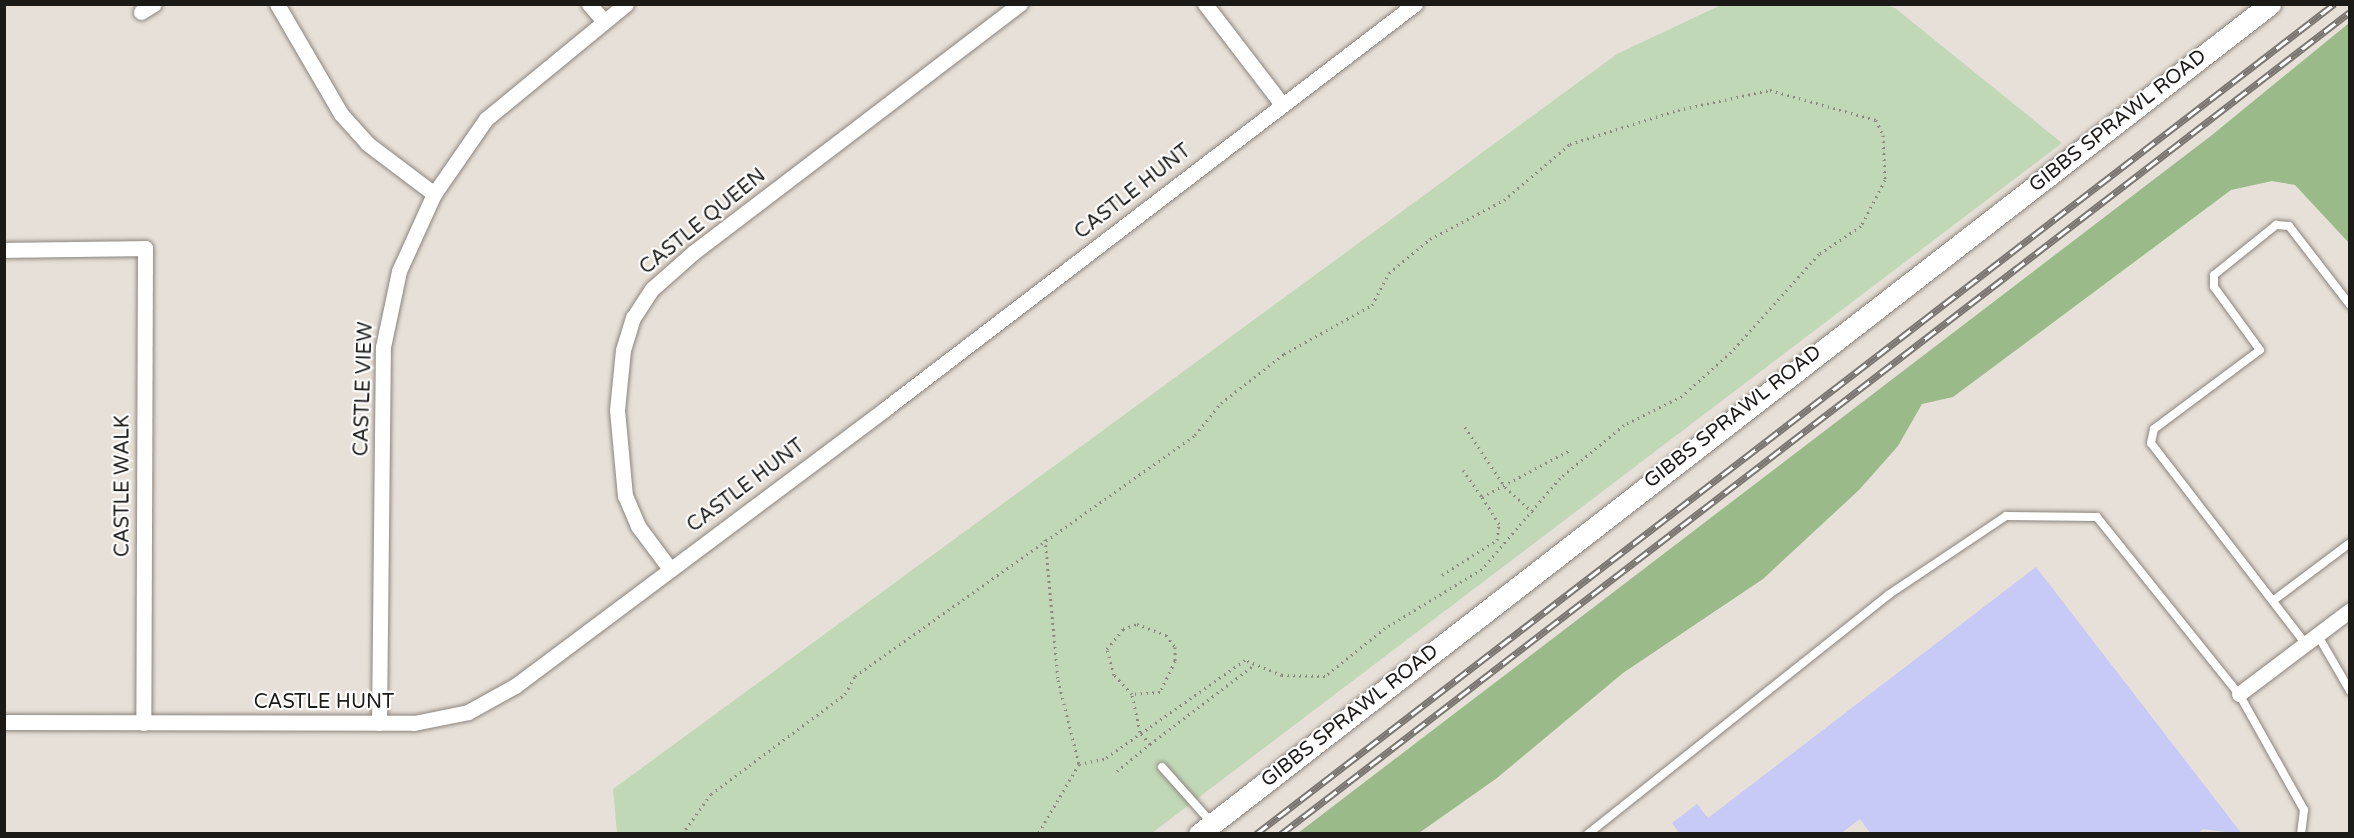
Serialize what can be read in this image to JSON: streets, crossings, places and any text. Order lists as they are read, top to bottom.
{
  "streets": {
    "main road": ["GIBBS SPRAWL ROAD"],
    "street": [
      "CASTLE HUNT",
      "CASTLE QUEEN",
      "CASTLE VIEW",
      "CASTLE WALK"
    ]
  },
  "crossings": [
    ["CASTLE HUNT", "CASTLE QUEEN"],
    ["CASTLE HUNT", "CASTLE VIEW"],
    ["CASTLE HUNT", "CASTLE WALK"]
  ]
}
